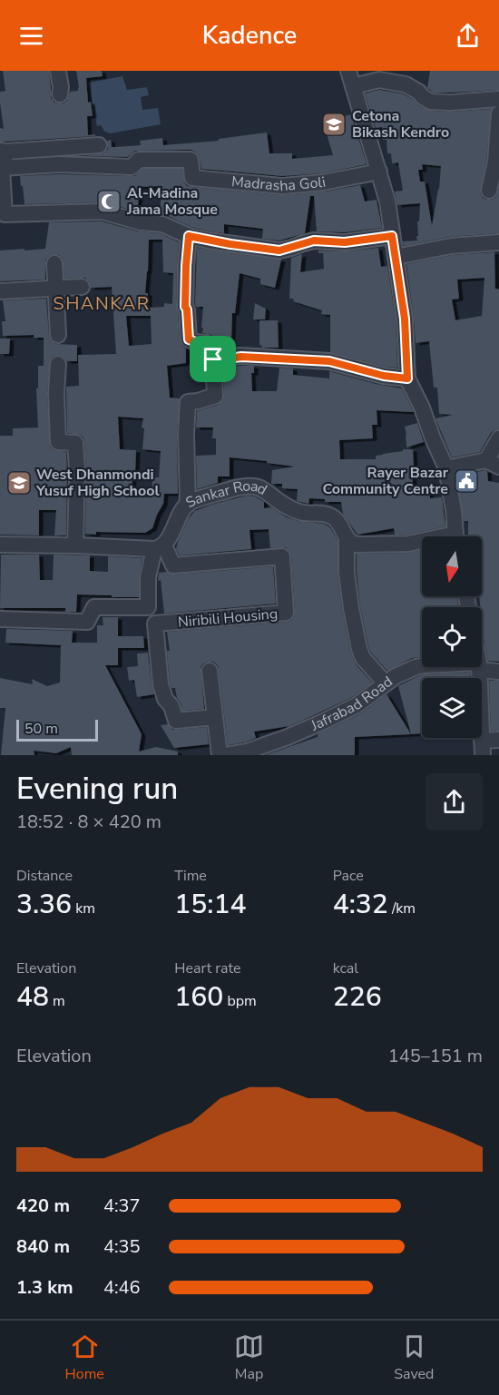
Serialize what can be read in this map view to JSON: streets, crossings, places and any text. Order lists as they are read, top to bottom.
{
  "streets": {
    "street": [
      "Madrasha Goli",
      "Sankar Road",
      "Niribili Housing",
      "Jafrabad Road"
    ]
  },
  "crossings": [
    ["Sankar Road", "Niribili Housing"]
  ],
  "districts": ["SHANKAR"],
  "places": {
    "school or university": ["Cetona Bikash Kendro", "West Dhanmondi Yusuf High School"],
    "mosque": ["Al-Madina Jama Mosque"],
    "public building": ["Rayer Bazar Community Centre"]
  },
  "scale_bar": "50 m",
  "north": "bottom",
  "page": {
    "header": "Kadence",
    "scale": "50 m",
    "heading": ["Evening run", "18:52 · 8 × 420 m"],
    "stats": [
      ["Distance", "3.36 km"],
      ["Time", "15:14"],
      ["Pace", "4:32 /km"],
      ["Elevation", "48 m"],
      ["Heart rate", "160 bpm"],
      ["kcal", "226"]
    ],
    "chart": ["Elevation", "145–151 m"],
    "list": [
      {
        "name": "420 m",
        "note": "4:37"
      },
      {
        "name": "840 m",
        "note": "4:35"
      },
      {
        "name": "1.3 km",
        "note": "4:46"
      }
    ],
    "tabs": ["Home", "Map", "Saved"]
  }
}
